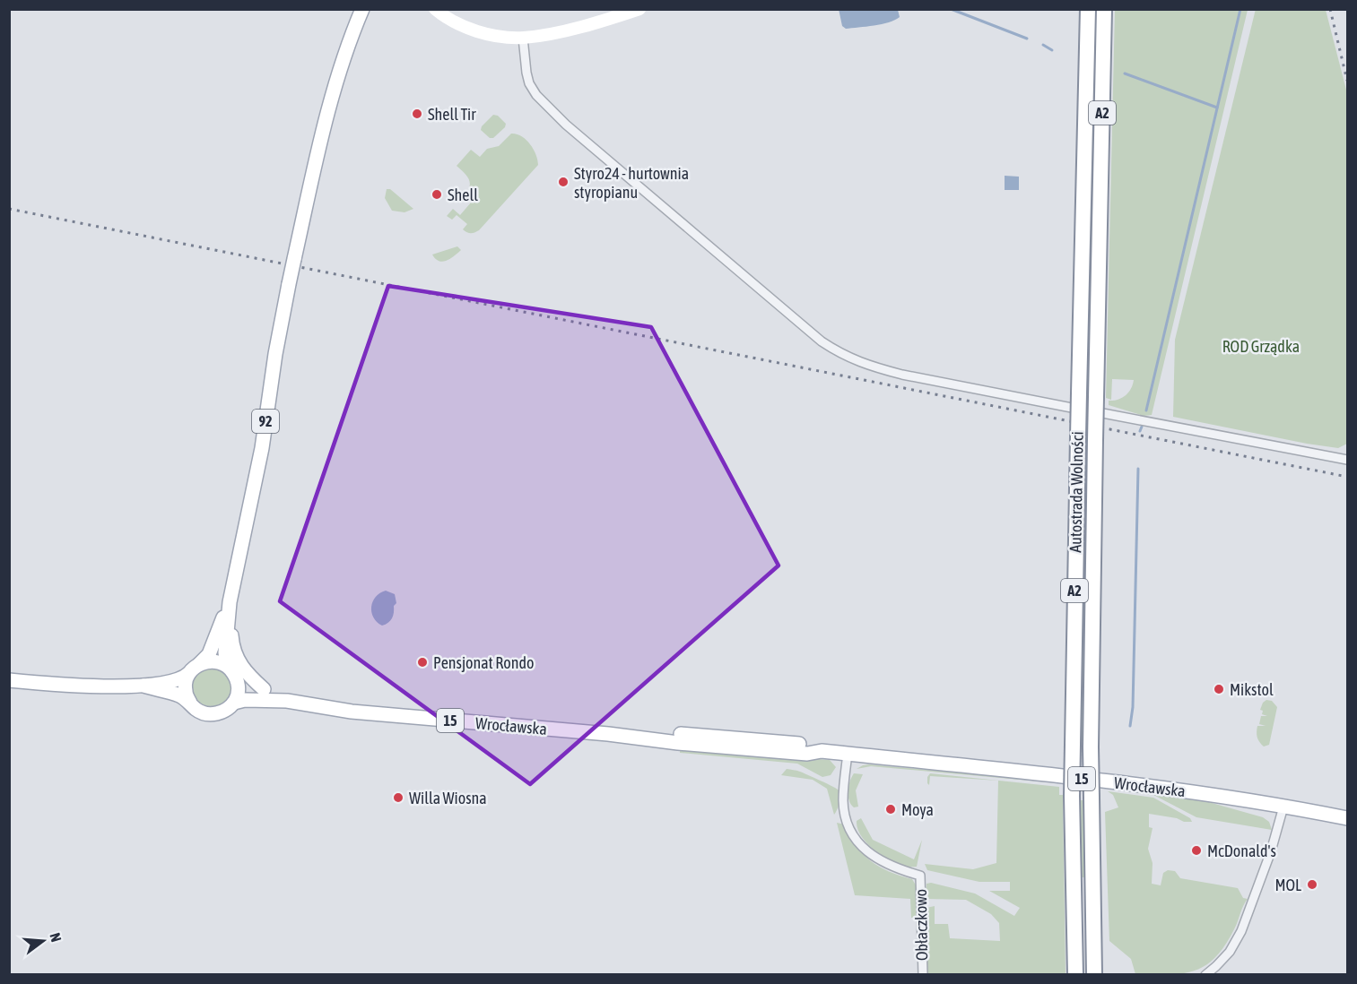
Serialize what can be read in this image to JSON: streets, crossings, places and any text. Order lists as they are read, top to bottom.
{
  "streets": {
    "highway": ["A2", "Autostrada Wolności"],
    "main road": ["92", "15", "Wrocławska"],
    "street": ["Obłaczkowo"]
  },
  "crossings": [
    ["92", "15"],
    ["92", "Wrocławska"],
    ["15", "Wrocławska"],
    ["Wrocławska", "Obłaczkowo"]
  ],
  "parks": ["ROD Grządka"],
  "places": [
    "Shell Tir",
    "Styro24 - hurtownia styropianu",
    "Shell",
    "Pensjonat Rondo",
    "Mikstol",
    "Willa Wiosna",
    "Moya",
    "McDonald's",
    "MOL"
  ],
  "north": "right"
}
